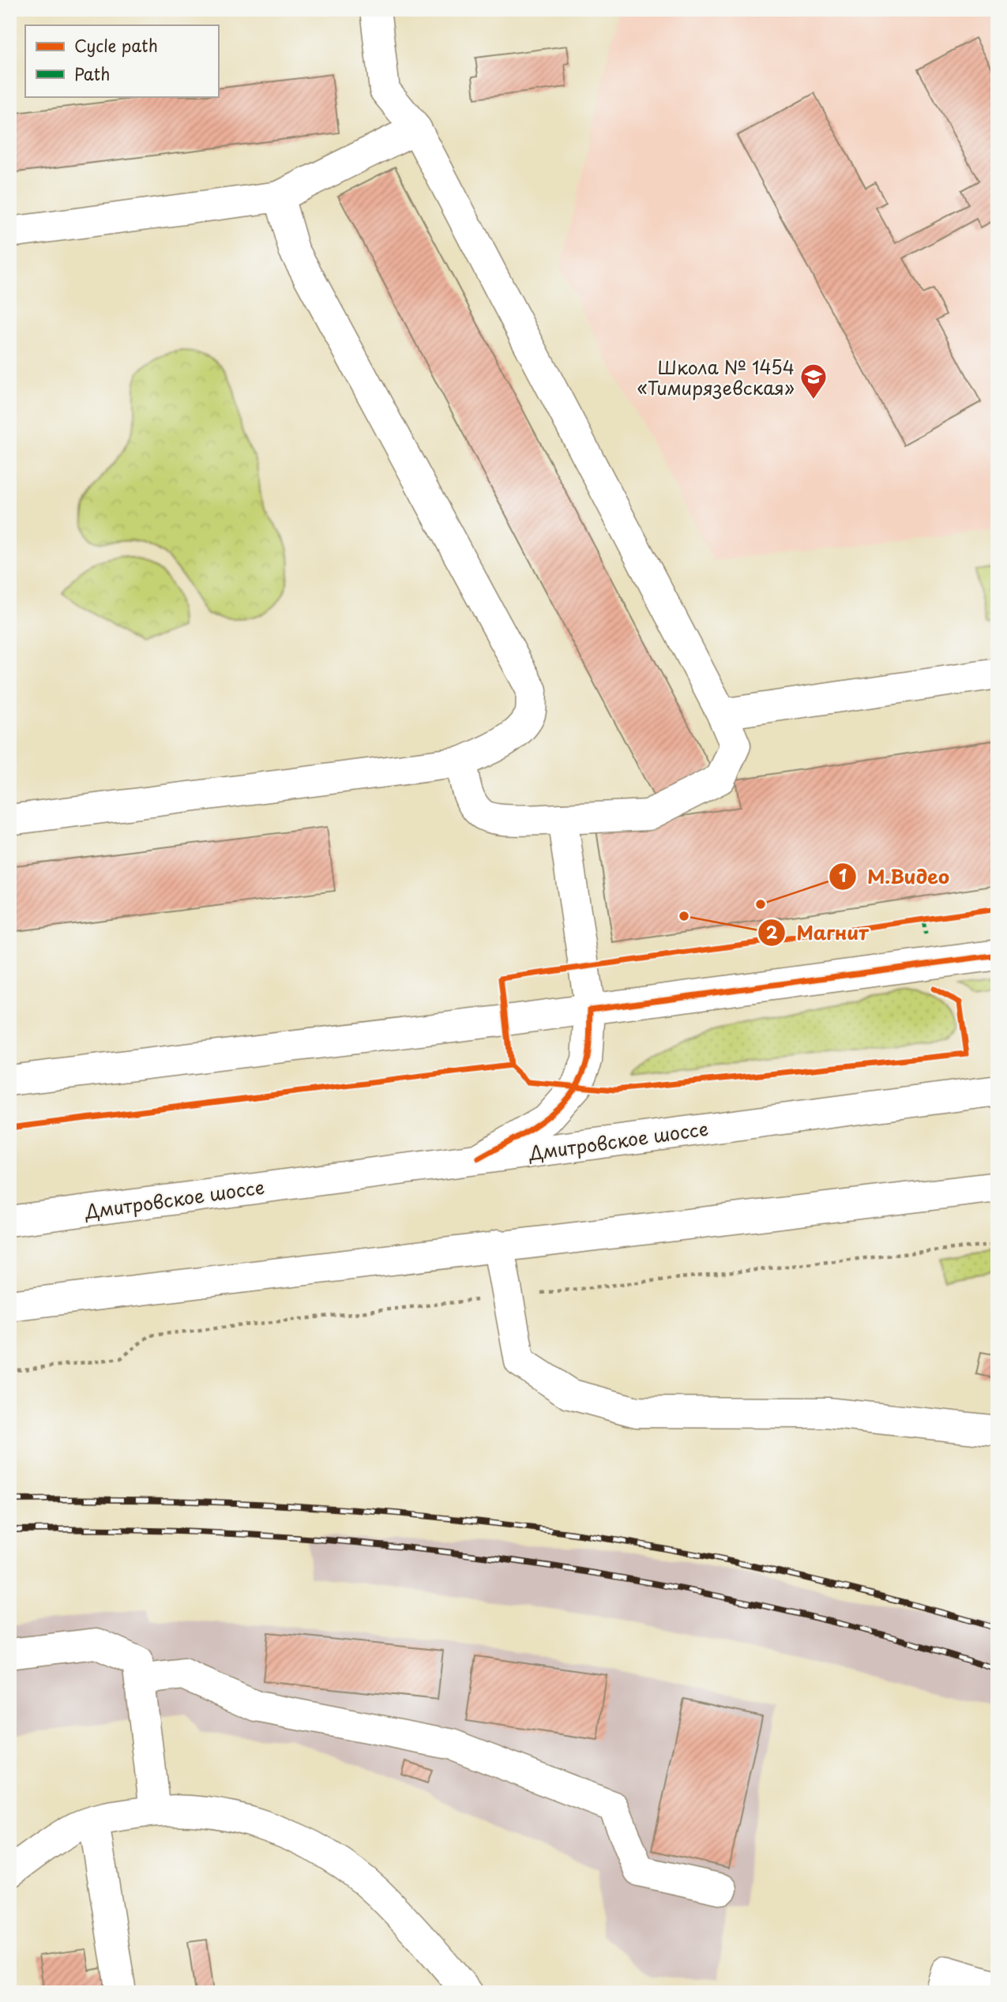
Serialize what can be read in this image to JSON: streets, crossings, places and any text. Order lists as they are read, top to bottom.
{
  "streets": {
    "main road": ["Дмитровское шоссе"]
  },
  "places": {
    "school or university": ["Школа № 1454 «Тимирязевская»"],
    "other": ["М.Видео", "Магнит"]
  },
  "legend": ["Cycle path", "Path"]
}
